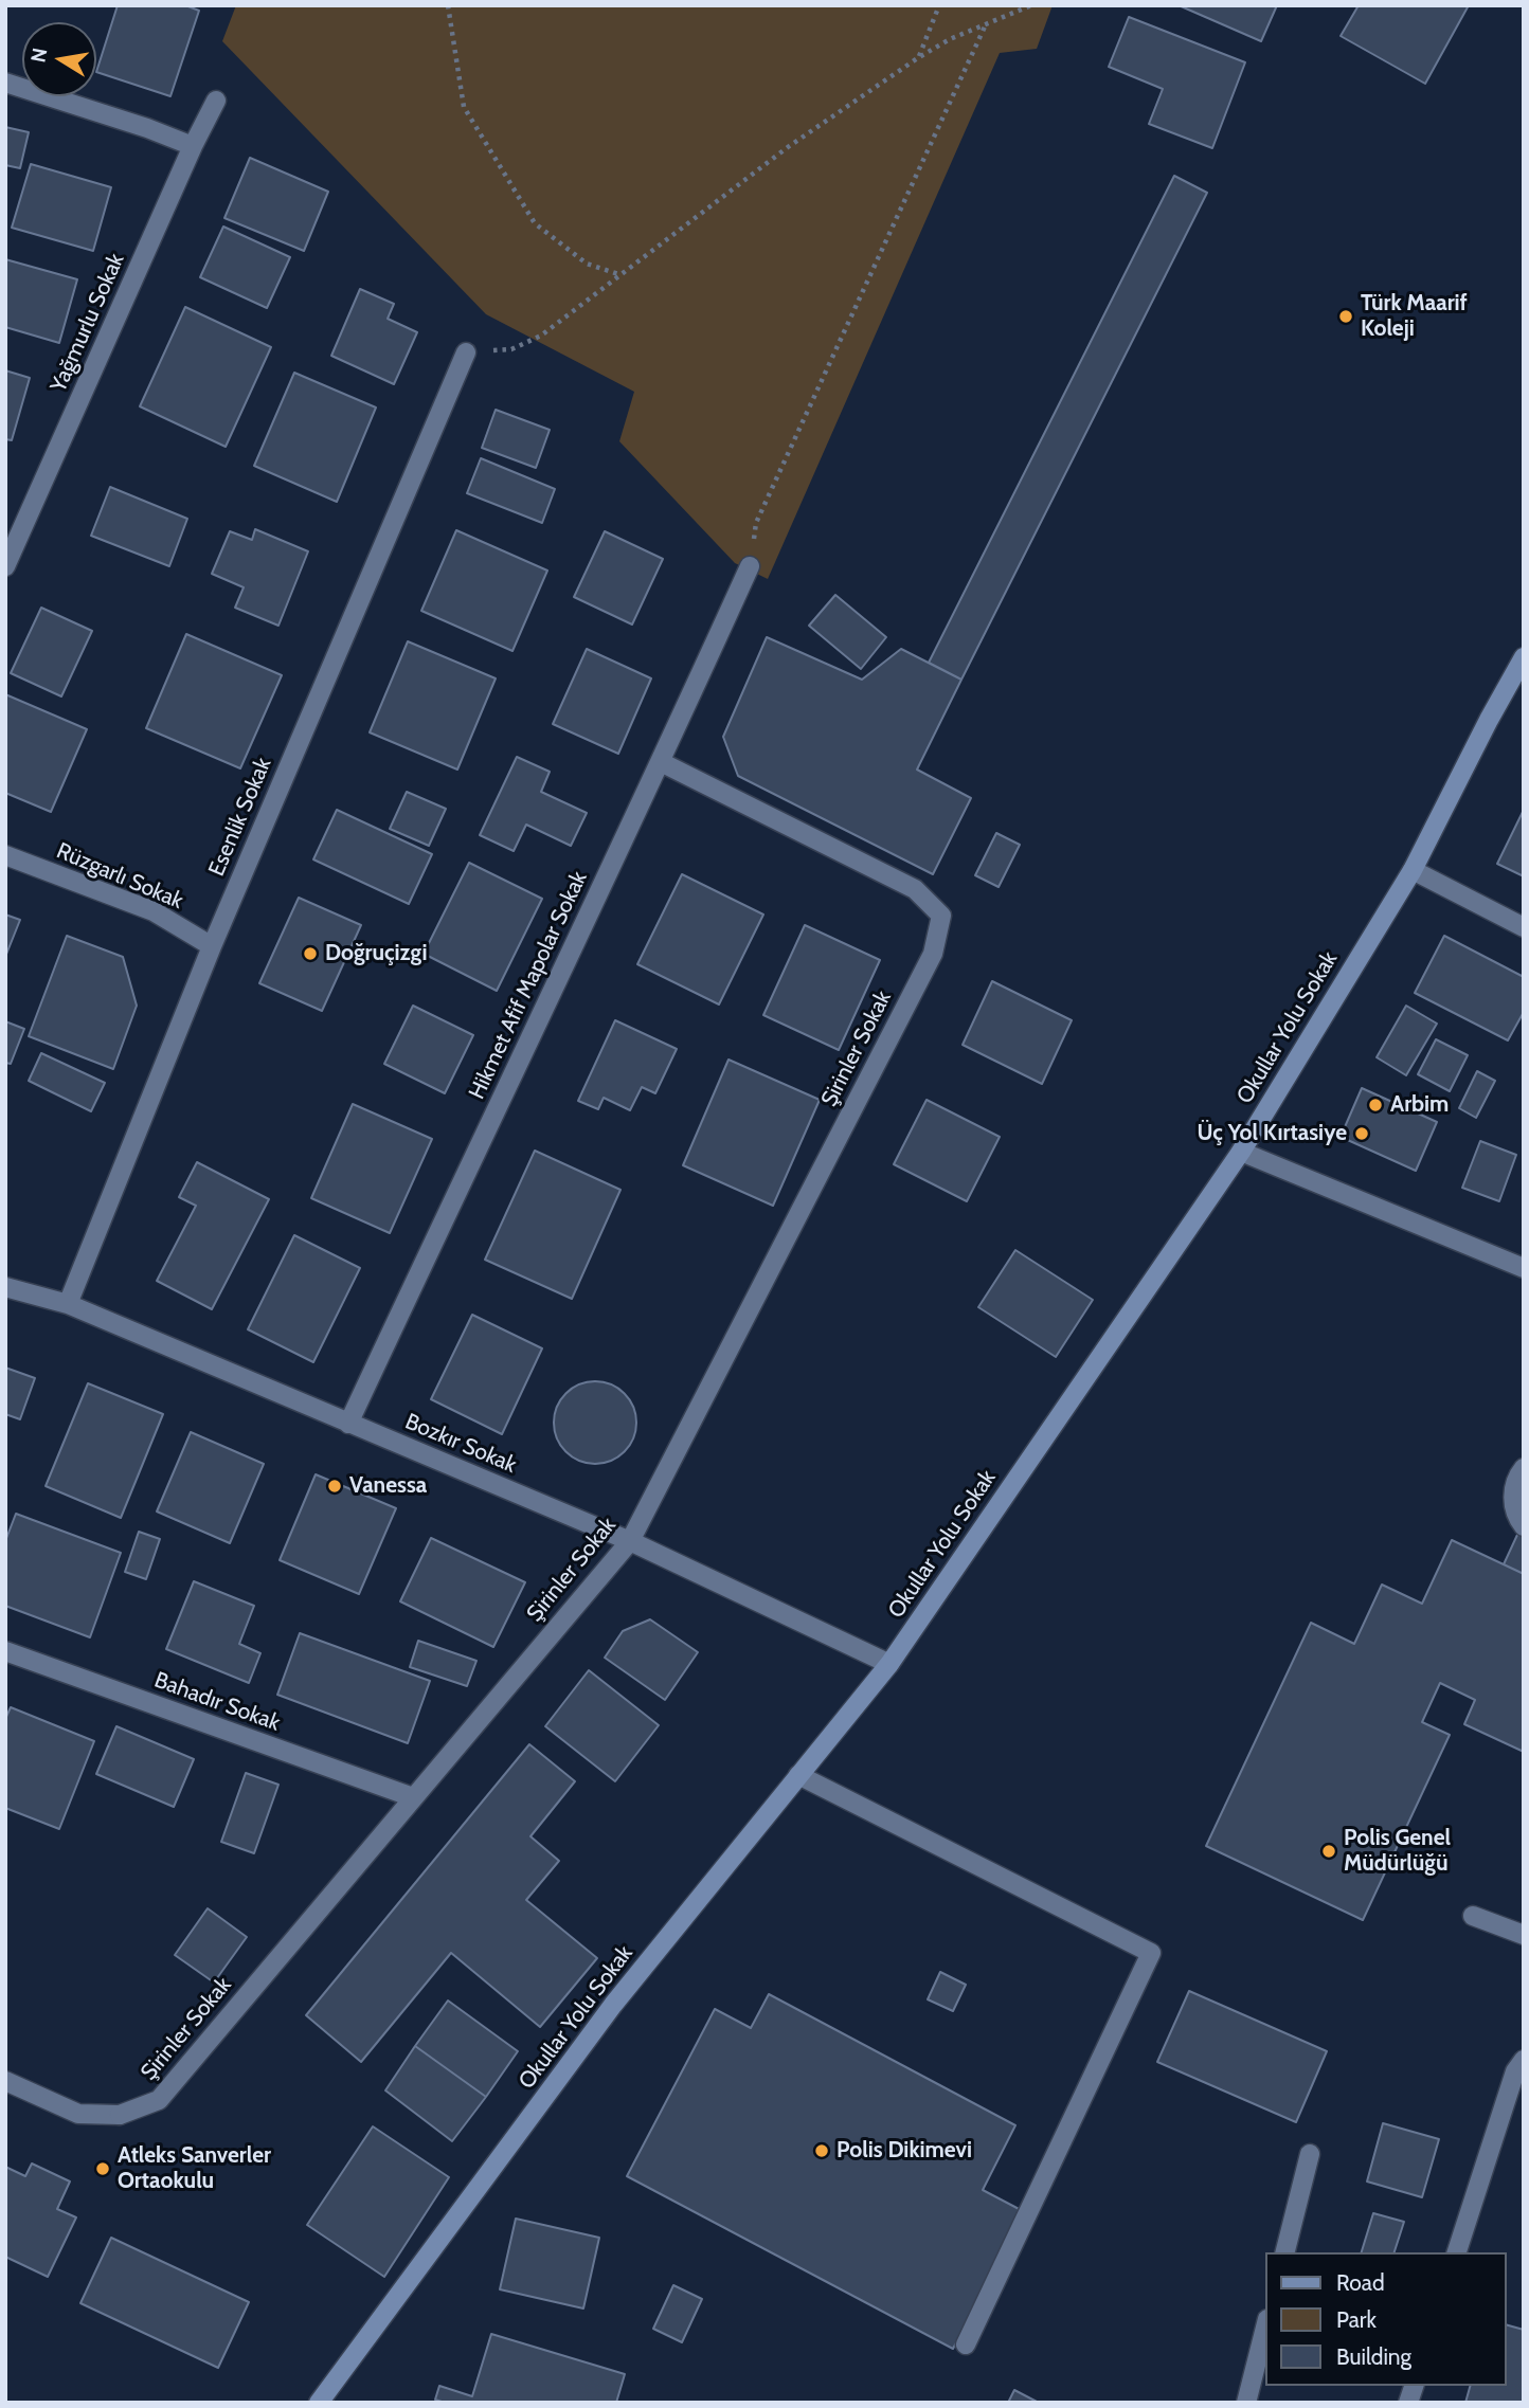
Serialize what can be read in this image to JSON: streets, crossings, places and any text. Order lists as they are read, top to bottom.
{
  "streets": {
    "street": [
      "Yağmurlu Sokak",
      "Esenlik Sokak",
      "Rüzgarlı Sokak",
      "Hikmet Afif Mapolar Sokak",
      "Okullar Yolu Sokak",
      "Şirinler Sokak",
      "Bozkır Sokak",
      "Bahadır Sokak"
    ]
  },
  "crossings": [
    ["Esenlik Sokak", "Rüzgarlı Sokak"],
    ["Esenlik Sokak", "Bozkır Sokak"],
    ["Hikmet Afif Mapolar Sokak", "Şirinler Sokak"],
    ["Hikmet Afif Mapolar Sokak", "Bozkır Sokak"],
    ["Okullar Yolu Sokak", "Bozkır Sokak"],
    ["Şirinler Sokak", "Bozkır Sokak"],
    ["Şirinler Sokak", "Bahadır Sokak"]
  ],
  "places": [
    "Türk Maarif Koleji",
    "Doğruçizgi",
    "Arbim",
    "Üç Yol Kırtasiye",
    "Vanessa",
    "Polis Genel Müdürlüğü",
    "Polis Dikimevi",
    "Atleks Sanverler Ortaokulu"
  ],
  "legend": ["Road", "Park", "Building"],
  "north": "left"
}
